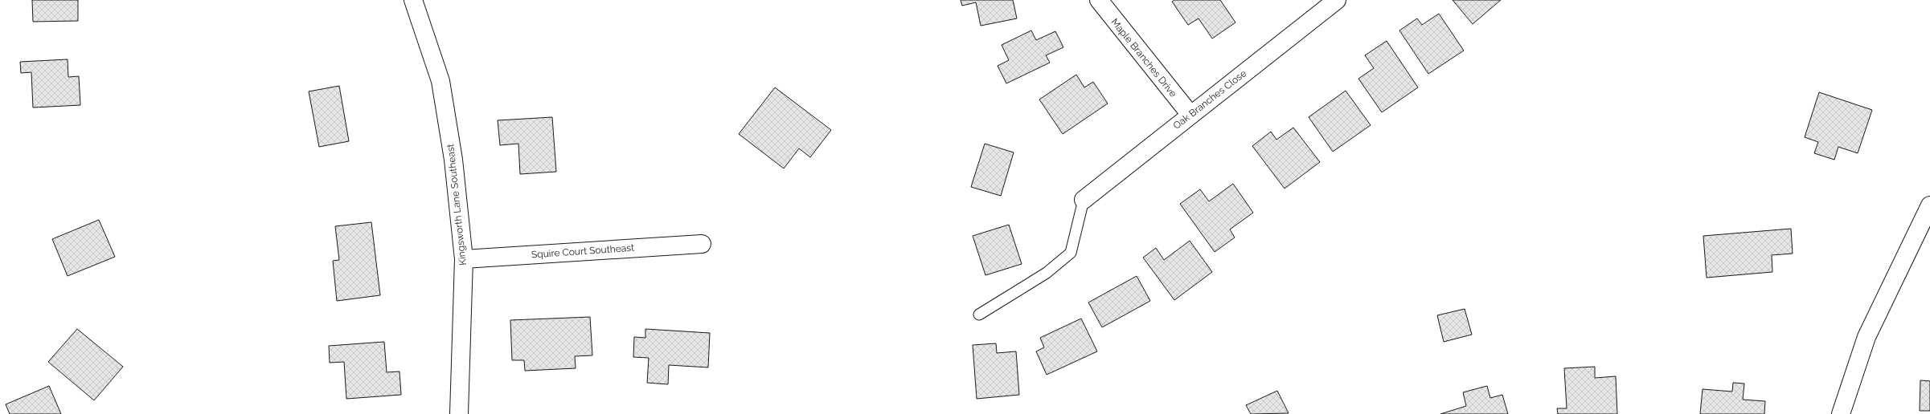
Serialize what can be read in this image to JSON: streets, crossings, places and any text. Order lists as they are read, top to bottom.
{
  "streets": {
    "street": [
      "Maple Branches Drive",
      "Oak Branches Close",
      "Kingsworth Lane Southeast",
      "Squire Court Southeast"
    ]
  },
  "crossings": [
    ["Maple Branches Drive", "Oak Branches Close"],
    ["Kingsworth Lane Southeast", "Squire Court Southeast"]
  ]
}
